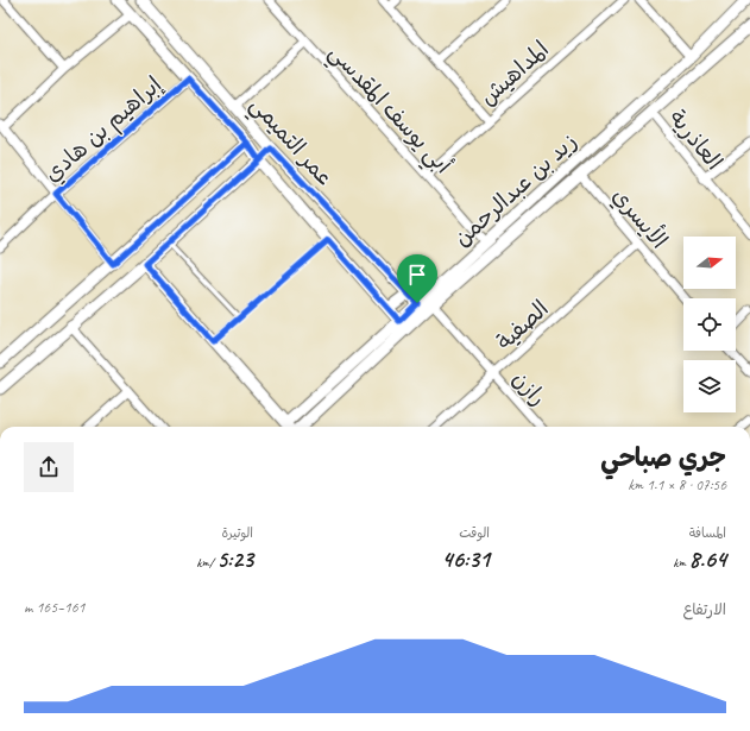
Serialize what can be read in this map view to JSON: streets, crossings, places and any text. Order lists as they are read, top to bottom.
{
  "streets": {
    "street": [
      "المداهيش",
      "أبي يوسف المقدسي",
      "إبراهيم بن هادي",
      "العاذرية",
      "عمر التميمي",
      "زيد بن عبدالرحمن",
      "الأيسري",
      "الصفية",
      "رازن"
    ]
  },
  "crossings": [
    ["المداهيش", "أبي يوسف المقدسي"],
    ["أبي يوسف المقدسي", "زيد بن عبدالرحمن"],
    ["العاذرية", "زيد بن عبدالرحمن"],
    ["عمر التميمي", "زيد بن عبدالرحمن"],
    ["زيد بن عبدالرحمن", "الأيسري"],
    ["زيد بن عبدالرحمن", "رازن"],
    ["الأيسري", "الصفية"],
    ["الصفية", "رازن"]
  ],
  "north": "right",
  "page": {
    "heading": ["جري صباحي", "07:56 · 8 × 1.1 km"],
    "stats": [
      ["المسافة", "8.64 km"],
      ["الوقت", "46:31"],
      ["الوتيرة", "5:23 /km"]
    ],
    "chart": ["الارتفاع", "161–165 m"]
  }
}
